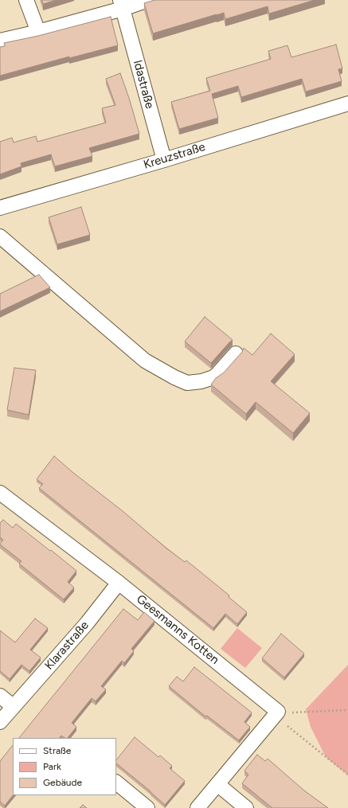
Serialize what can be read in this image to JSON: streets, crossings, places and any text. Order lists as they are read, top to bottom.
{
  "streets": {
    "street": [
      "Idastraße",
      "Kreuzstraße",
      "Geesmanns Kotten",
      "Klarastraße"
    ]
  },
  "crossings": [
    ["Idastraße", "Kreuzstraße"],
    ["Geesmanns Kotten", "Klarastraße"]
  ],
  "legend": ["Straße", "Park", "Gebäude"]
}
